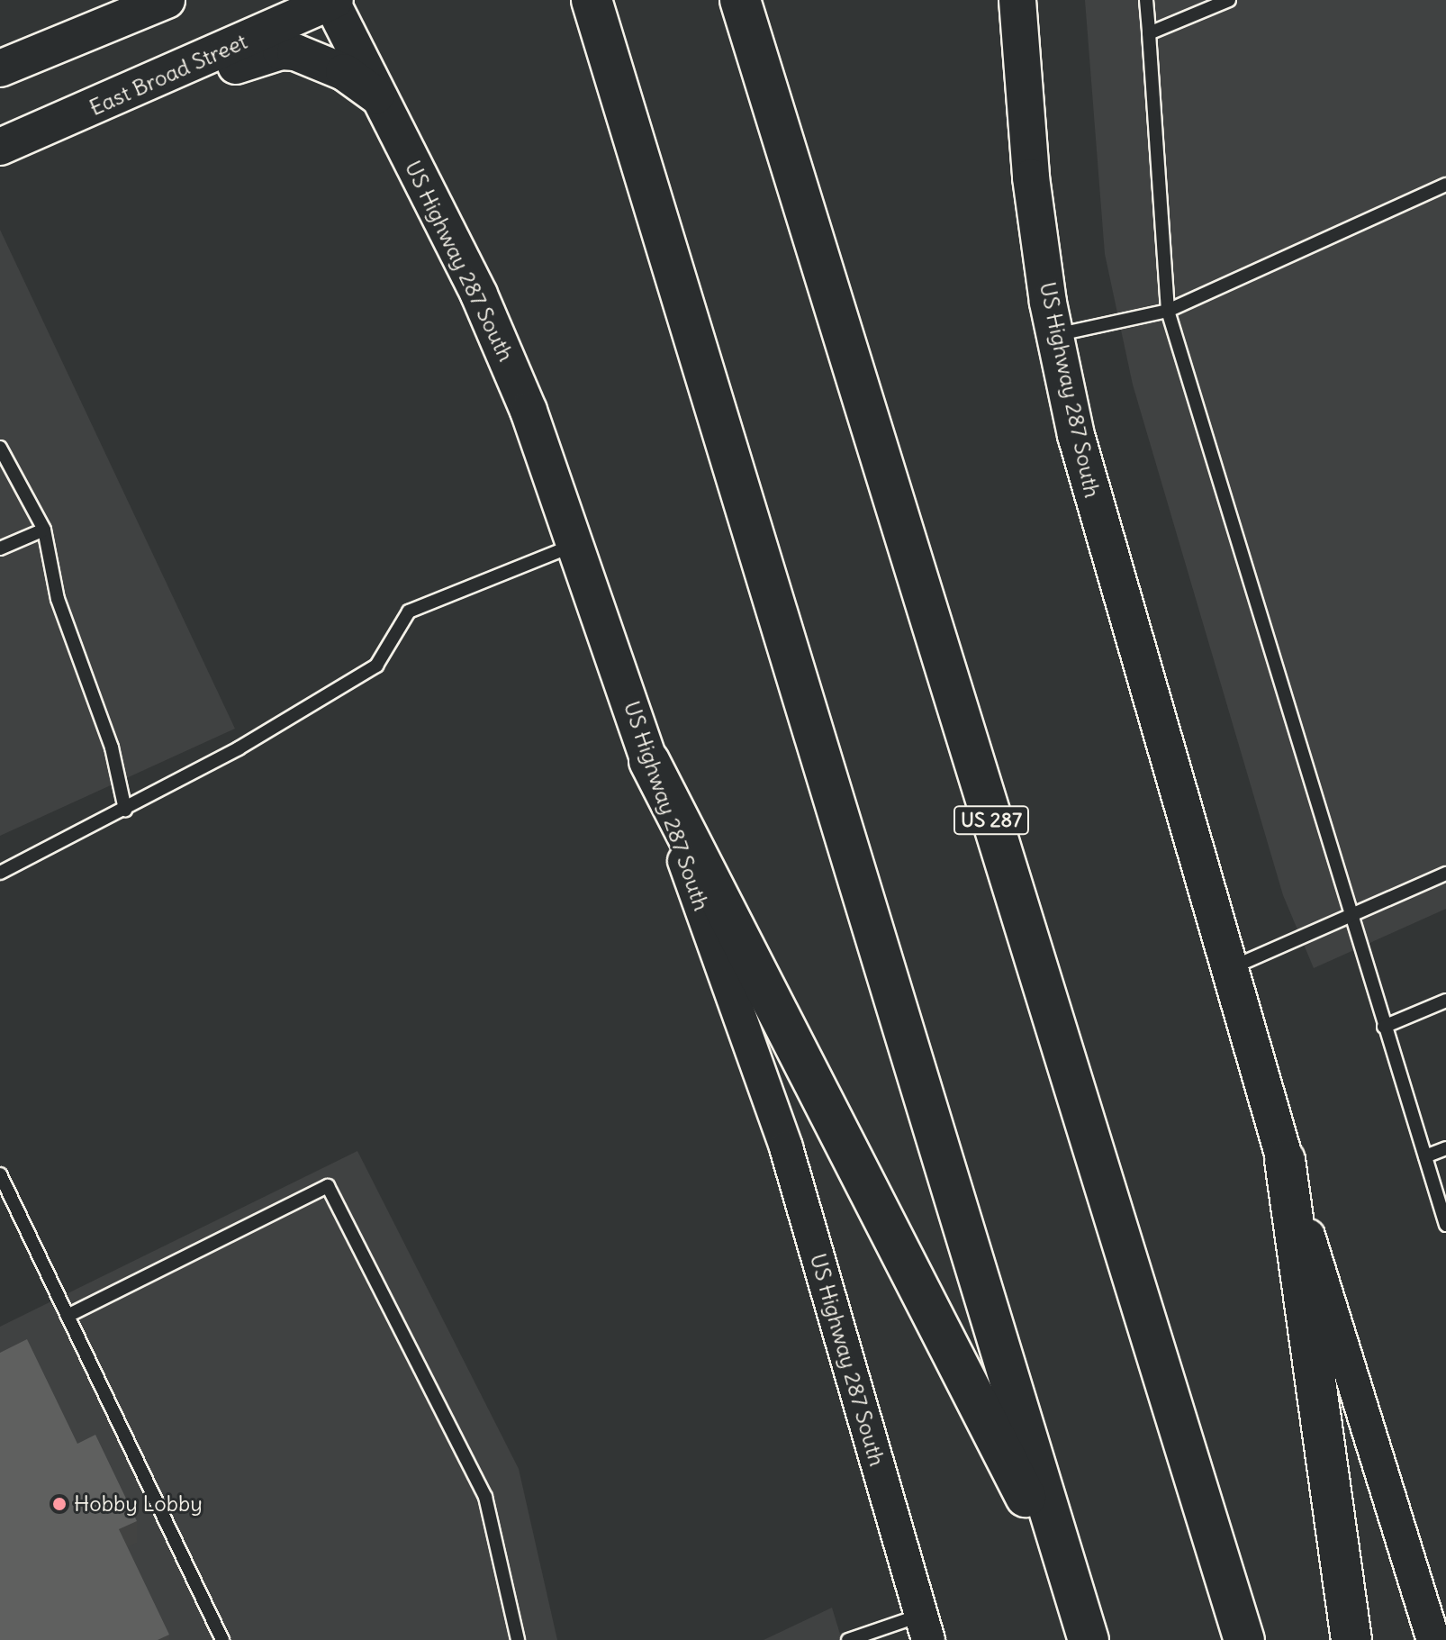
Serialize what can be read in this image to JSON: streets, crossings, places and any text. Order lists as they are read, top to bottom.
{
  "streets": {
    "highway": ["US 287"],
    "main road": ["East Broad Street", "US Highway 287 South"]
  },
  "crossings": [
    ["East Broad Street", "US Highway 287 South"]
  ],
  "places": ["Hobby Lobby"]
}
